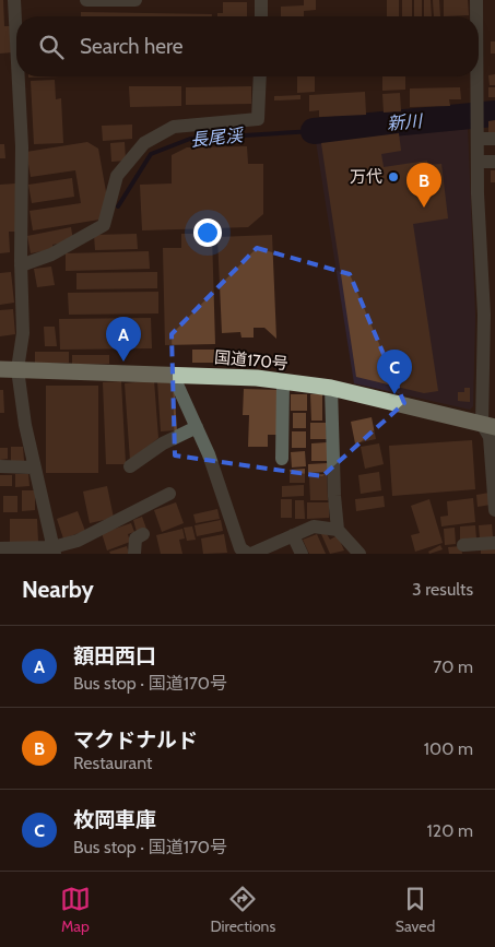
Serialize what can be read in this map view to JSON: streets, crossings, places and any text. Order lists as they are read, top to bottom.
{
  "streets": {
    "highway": ["国道170号"]
  },
  "water": ["新川", "長尾渓"],
  "places": ["万代"],
  "page": {
    "search": "Search here",
    "pins": ["B", "A", "C"],
    "heading": ["Nearby", "3 results"],
    "list": [
      {
        "mark": "A",
        "name": "額田西口",
        "note": "Bus stop · 国道170号",
        "value": "70 m"
      },
      {
        "mark": "B",
        "name": "マクドナルド",
        "note": "Restaurant",
        "value": "100 m"
      },
      {
        "mark": "C",
        "name": "枚岡車庫",
        "note": "Bus stop · 国道170号",
        "value": "120 m"
      }
    ],
    "nav": ["Map", "Directions", "Saved"]
  }
}
